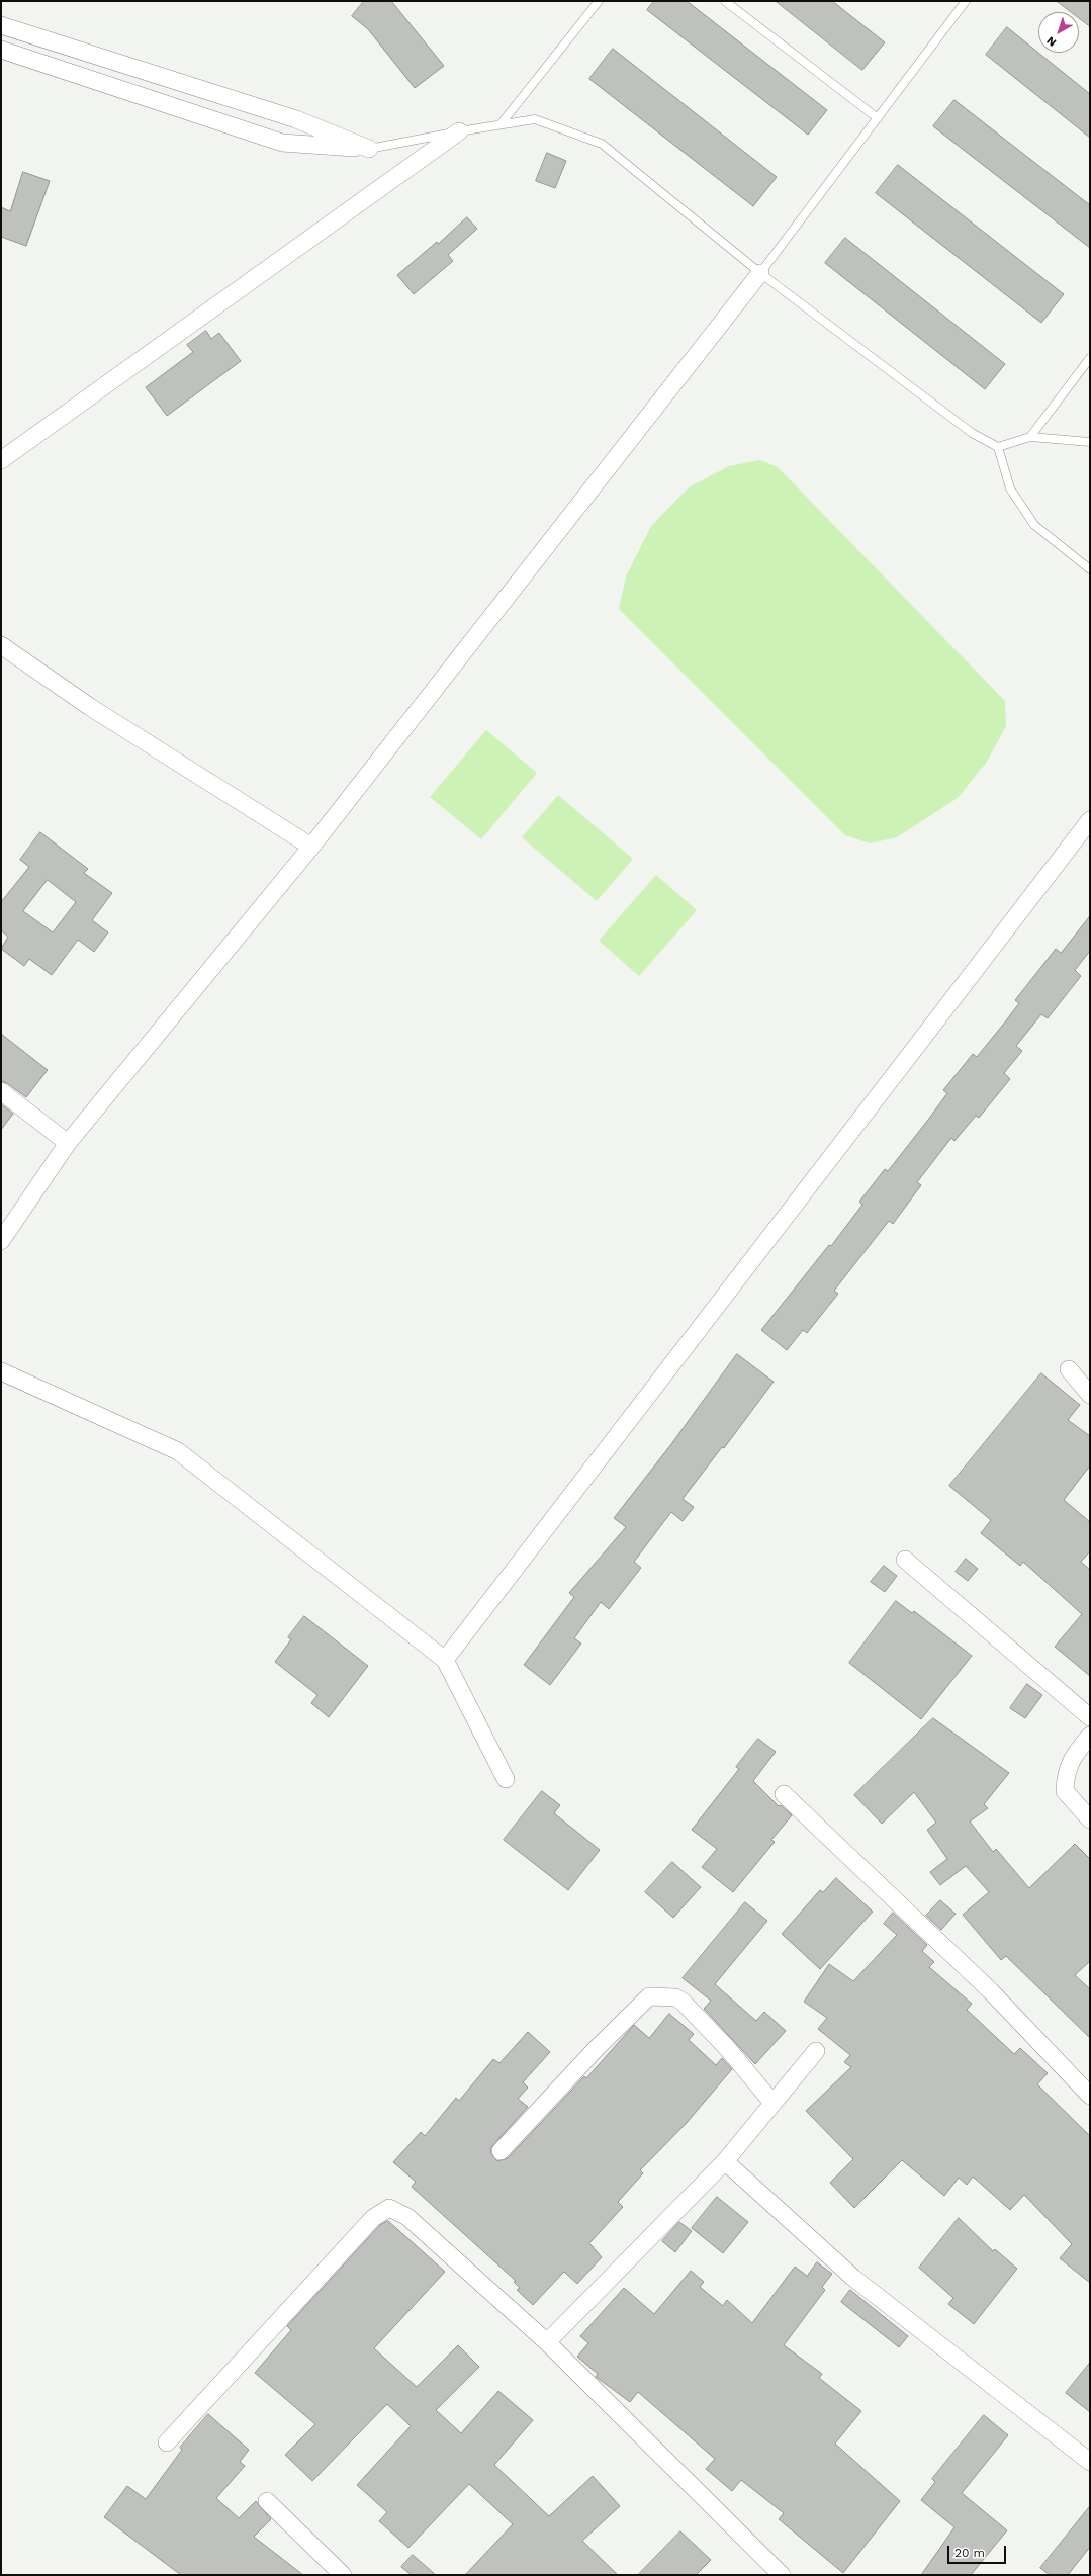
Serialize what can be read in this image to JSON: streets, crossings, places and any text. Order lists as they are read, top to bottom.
{
  "scale_bar": "20 m",
  "north": "bottom left"
}
